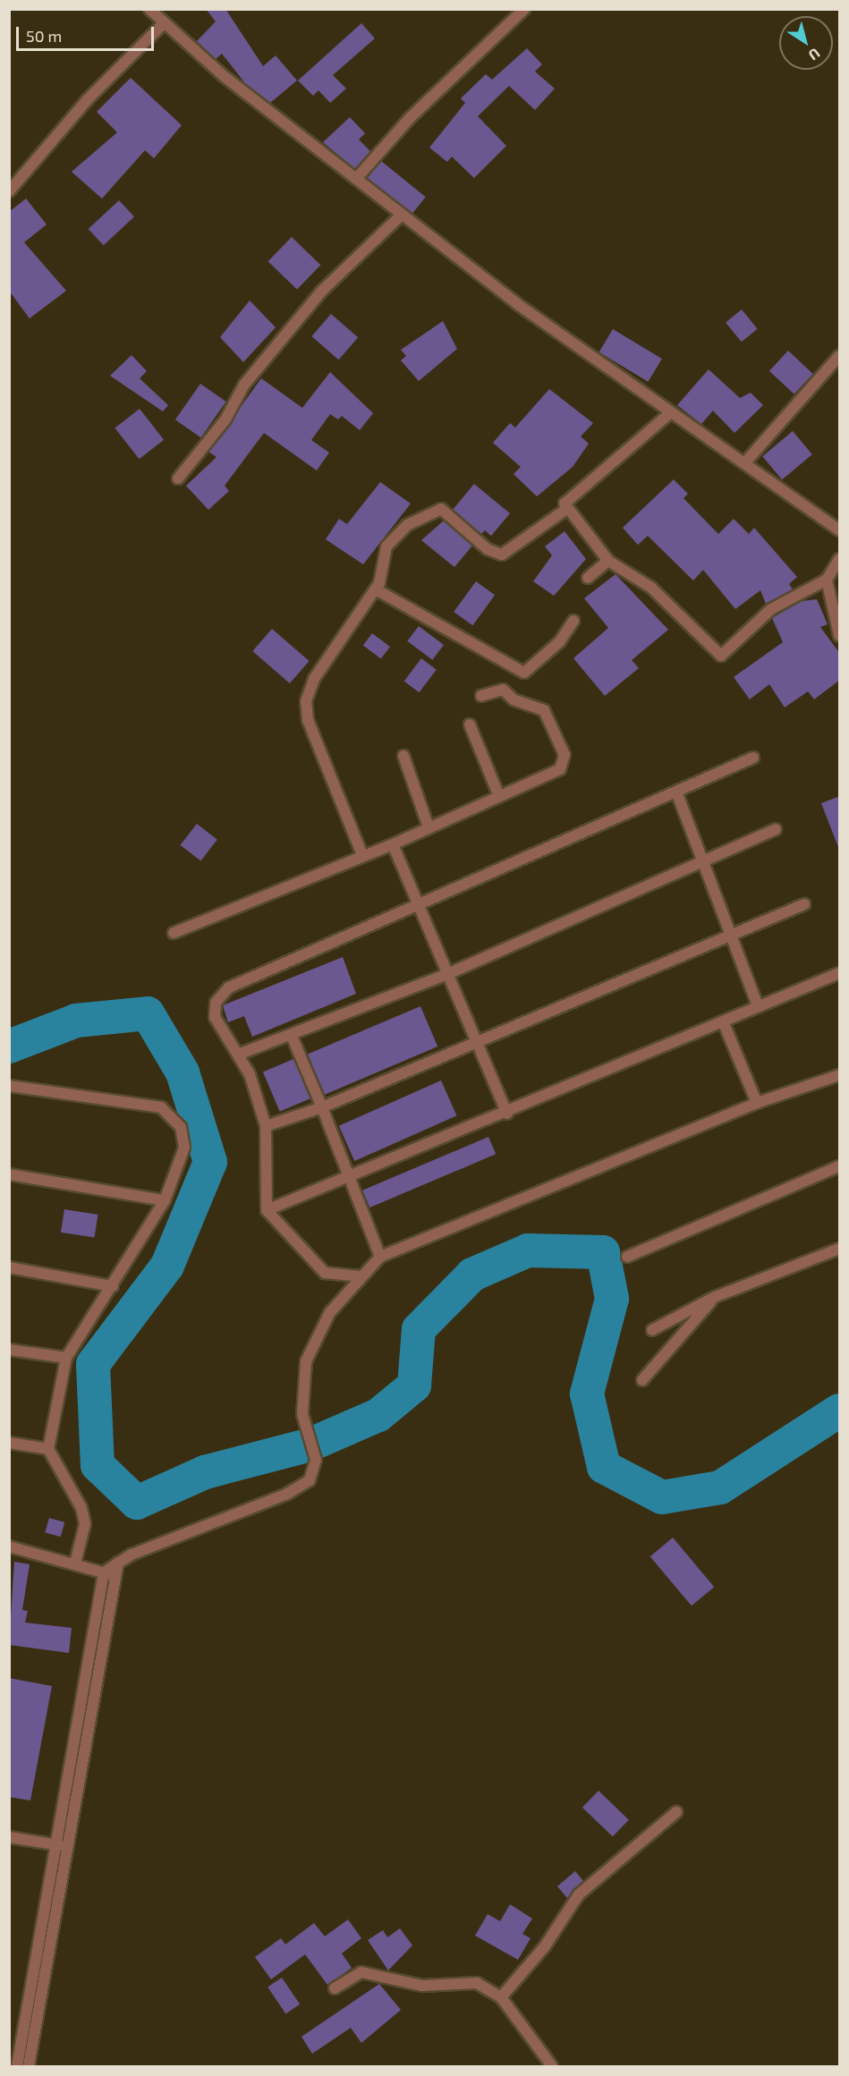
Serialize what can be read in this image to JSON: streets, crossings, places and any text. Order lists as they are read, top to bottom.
{
  "scale_bar": "50 m",
  "north": "bottom right"
}
